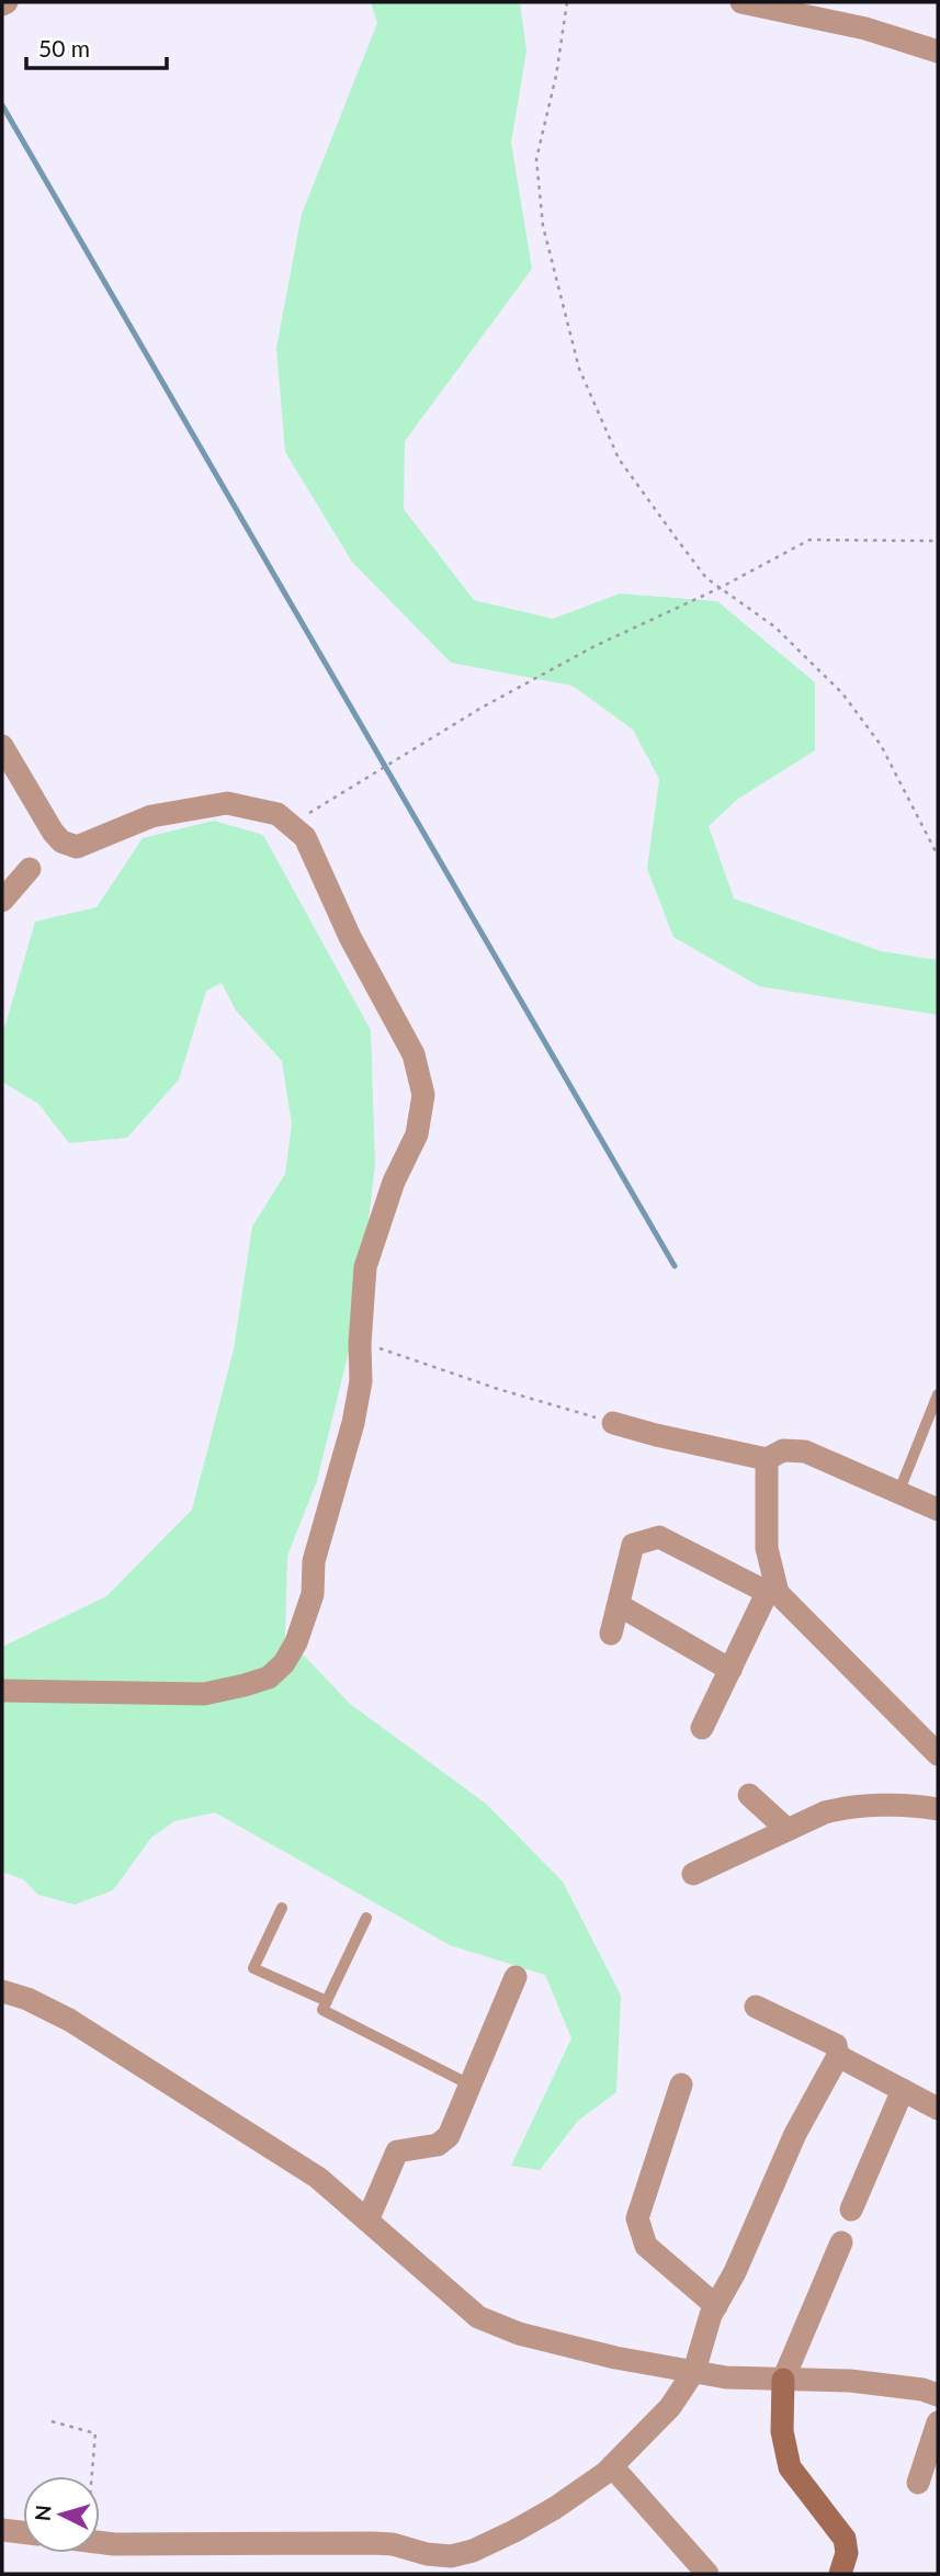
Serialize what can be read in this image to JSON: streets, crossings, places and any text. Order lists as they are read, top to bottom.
{
  "scale_bar": "50 m",
  "north": "left"
}
